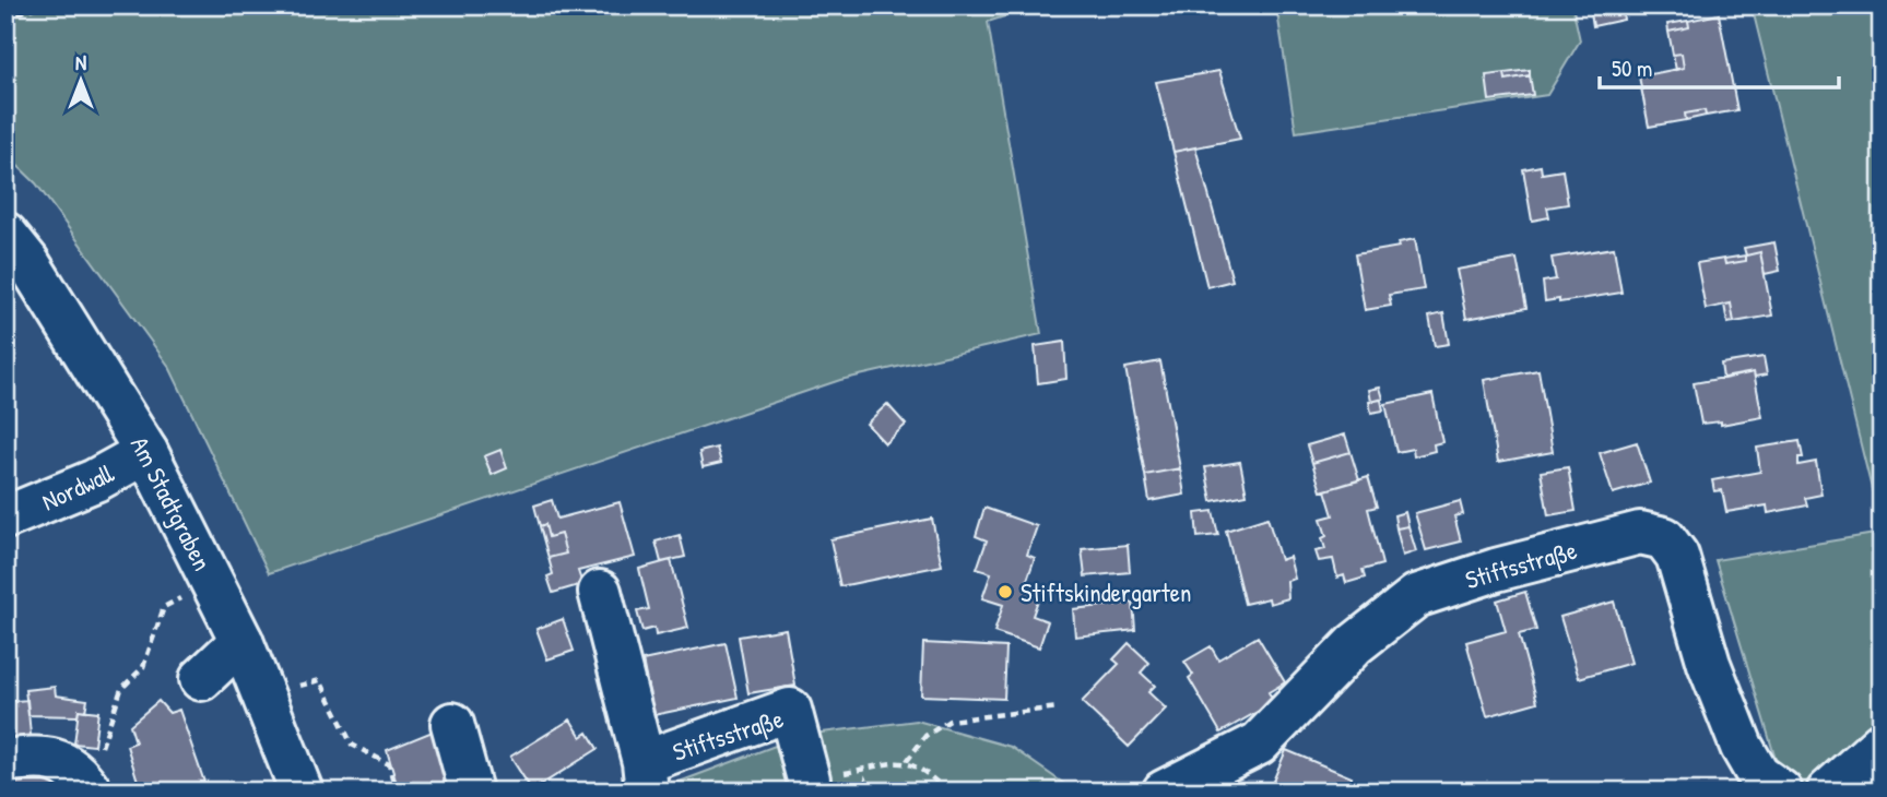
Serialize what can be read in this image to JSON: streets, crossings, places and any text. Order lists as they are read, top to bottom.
{
  "streets": {
    "street": ["Nordwall", "Am Stadtgraben", "Stiftsstraße"]
  },
  "crossings": [
    ["Nordwall", "Am Stadtgraben"]
  ],
  "places": ["Stiftskindergarten"],
  "scale_bar": "50 m",
  "north": "top"
}
